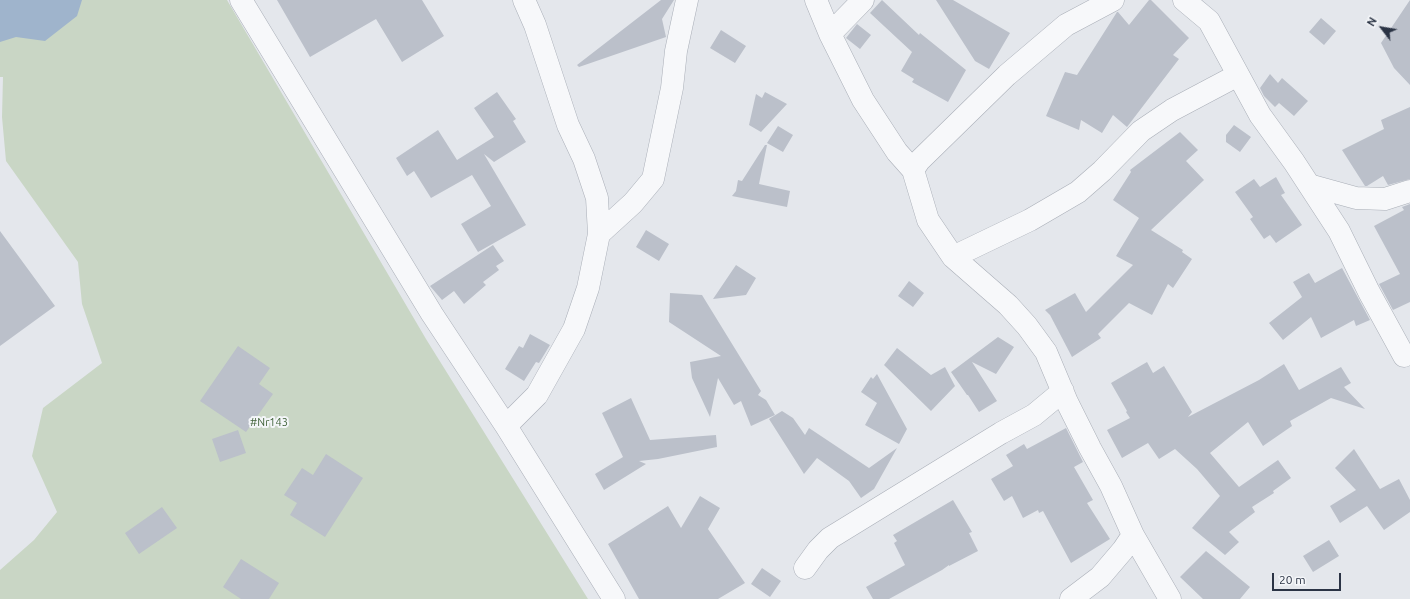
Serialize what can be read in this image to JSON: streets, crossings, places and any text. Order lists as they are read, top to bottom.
{
  "parks": ["#Nr143"],
  "scale_bar": "20 m",
  "north": "top left"
}
